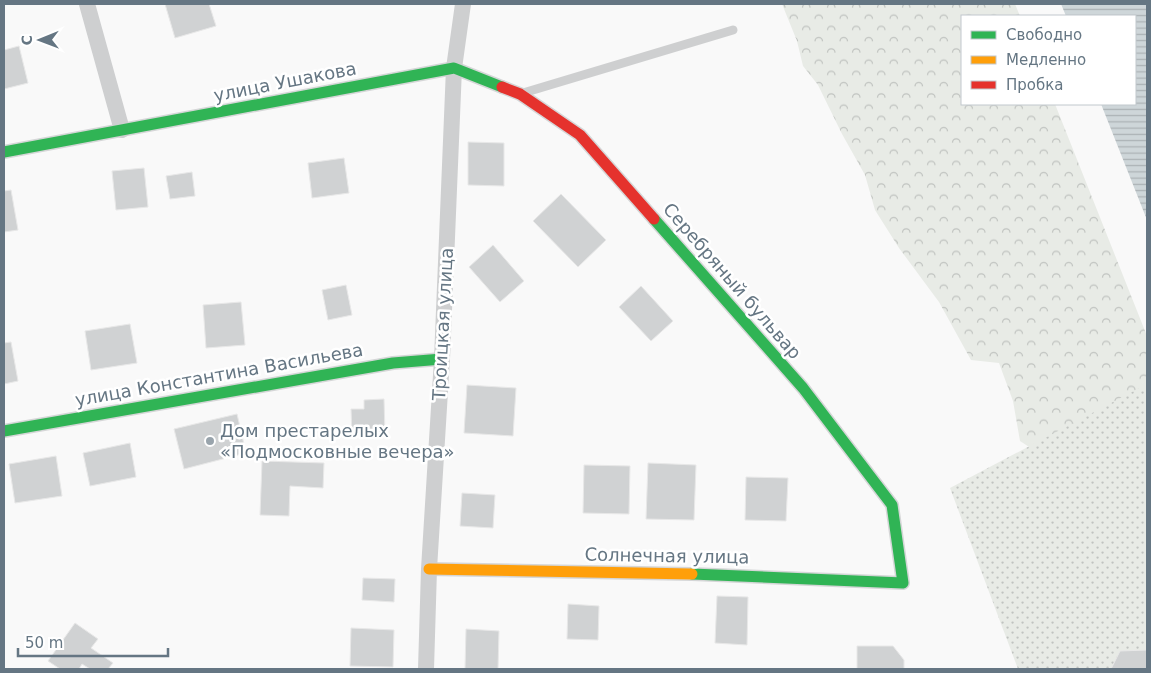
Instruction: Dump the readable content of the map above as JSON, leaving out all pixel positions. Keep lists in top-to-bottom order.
{
  "streets": {
    "street": [
      "улица Ушакова",
      "Серебряный бульвар",
      "Троицкая улица",
      "улица Константина Васильева",
      "Солнечная улица"
    ]
  },
  "crossings": [
    ["улица Ушакова", "Серебряный бульвар"],
    ["улица Ушакова", "Троицкая улица"],
    ["Серебряный бульвар", "Троицкая улица"],
    ["Серебряный бульвар", "Солнечная улица"],
    ["Троицкая улица", "улица Константина Васильева"],
    ["Троицкая улица", "Солнечная улица"]
  ],
  "places": ["Дом престарелых «Подмосковные вечера»"],
  "legend": ["Свободно", "Медленно", "Пробка"],
  "scale_bar": "50 m",
  "north": "left"
}
